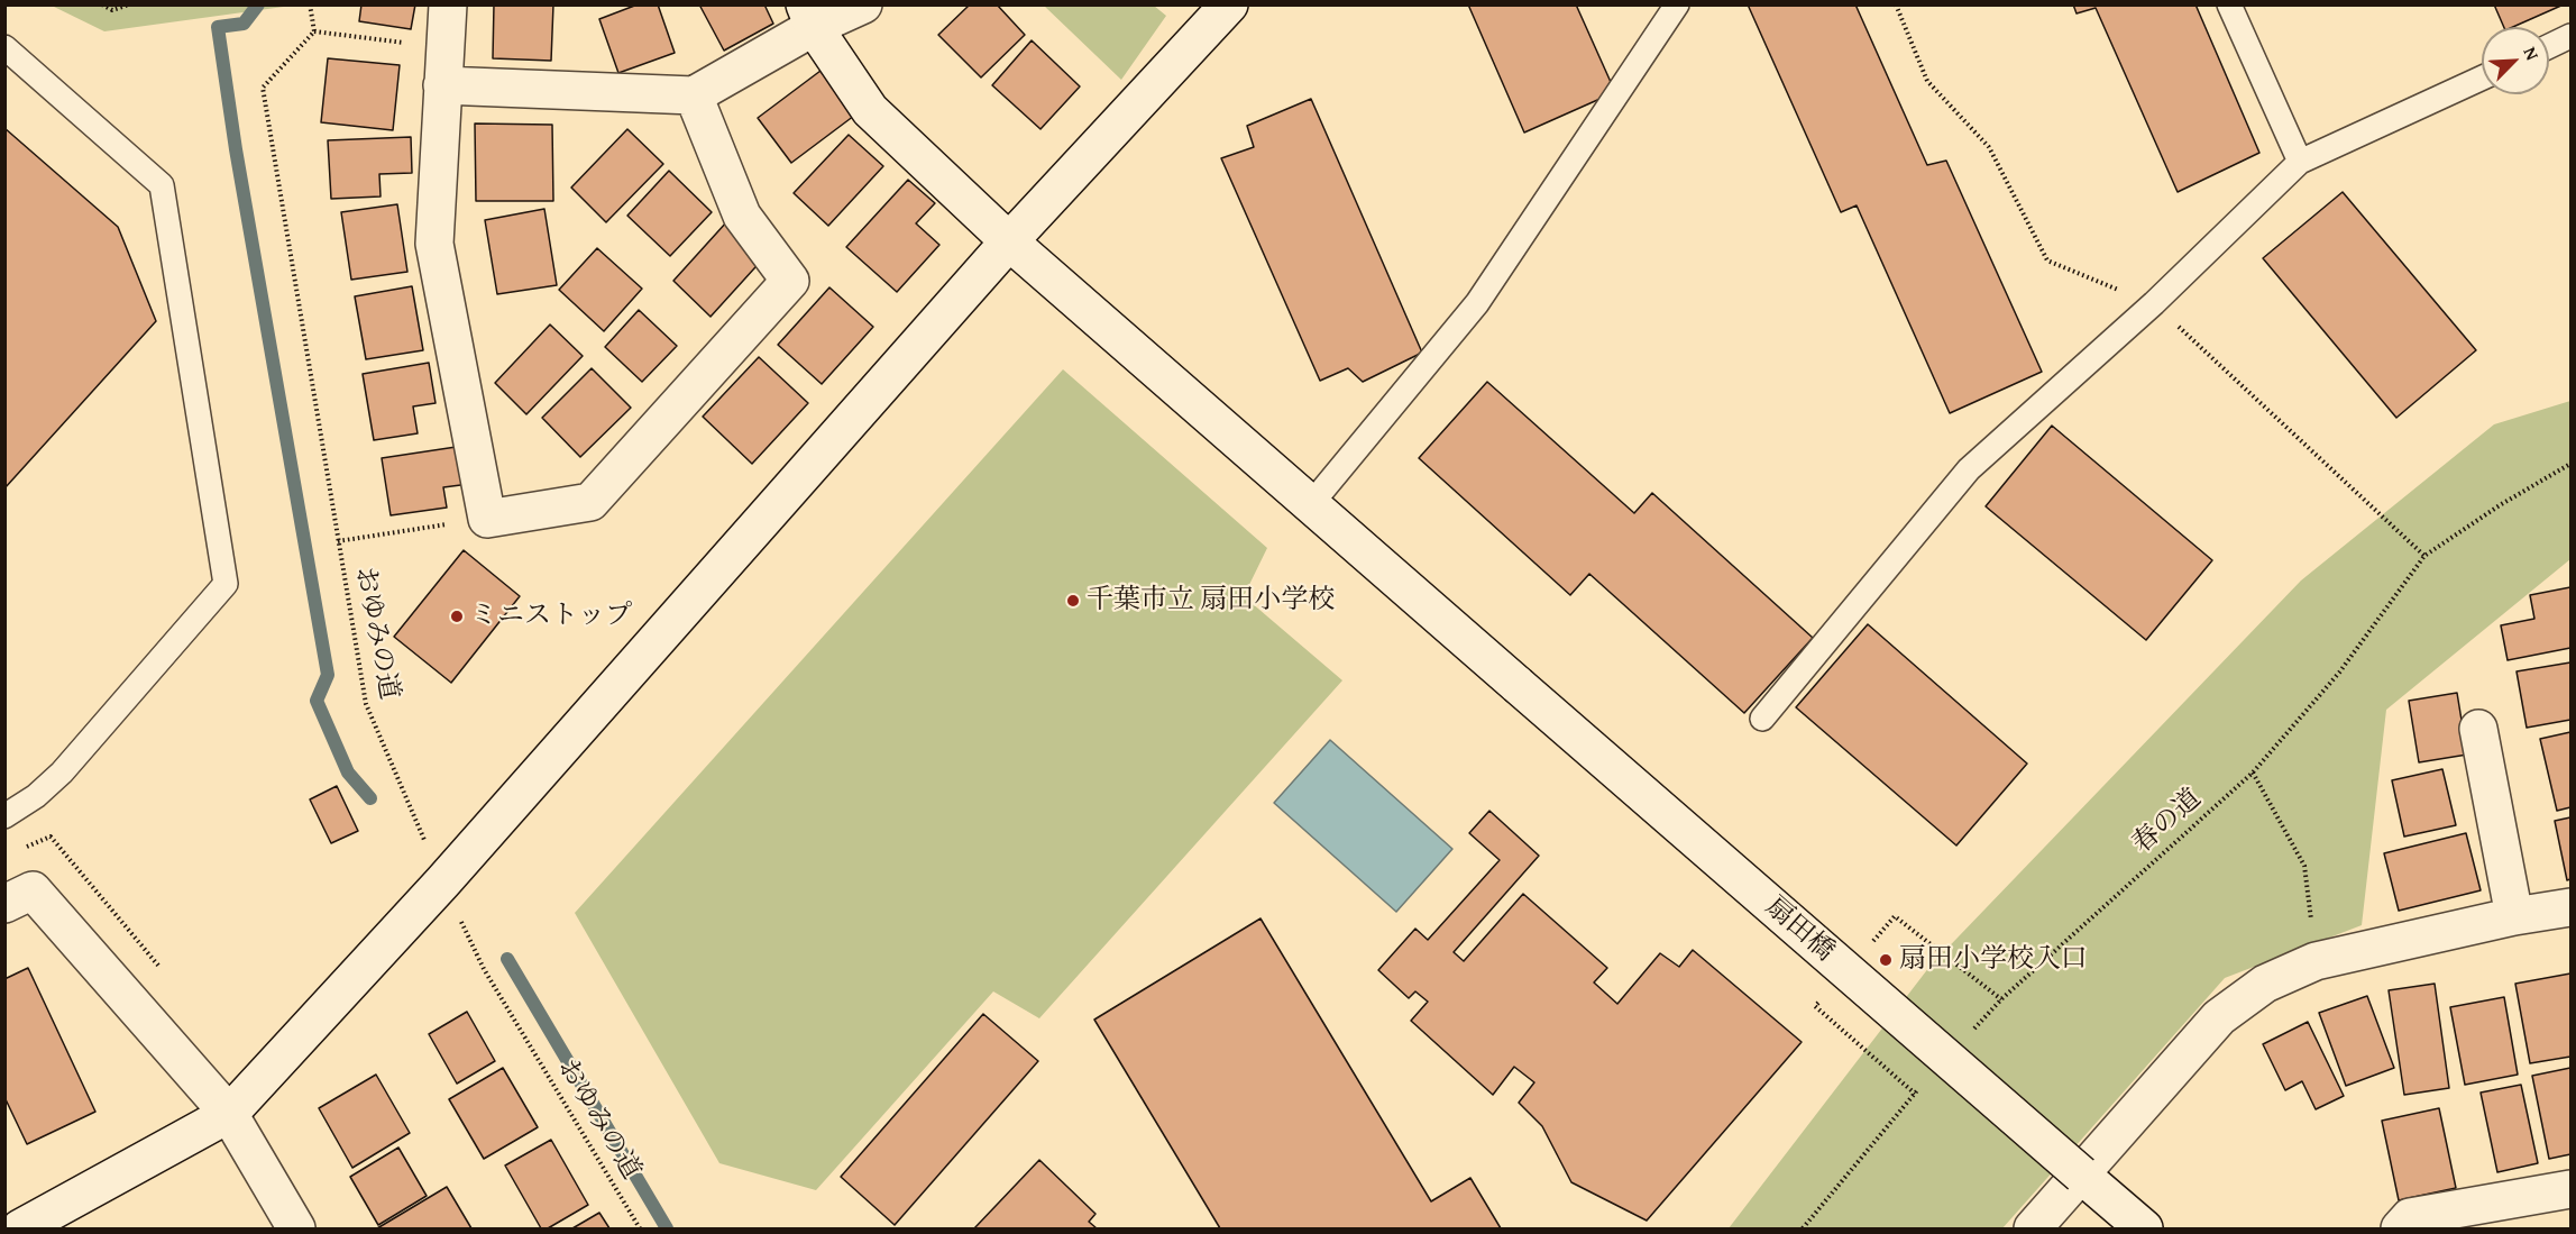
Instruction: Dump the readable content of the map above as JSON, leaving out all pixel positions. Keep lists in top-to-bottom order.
{
  "streets": {
    "street": ["扇田橋"],
    "path": ["おゆみの道", "春の道"]
  },
  "places": ["千葉市立 扇田小学校", "ミニストップ", "扇田小学校入口"],
  "north": "top right"
}
